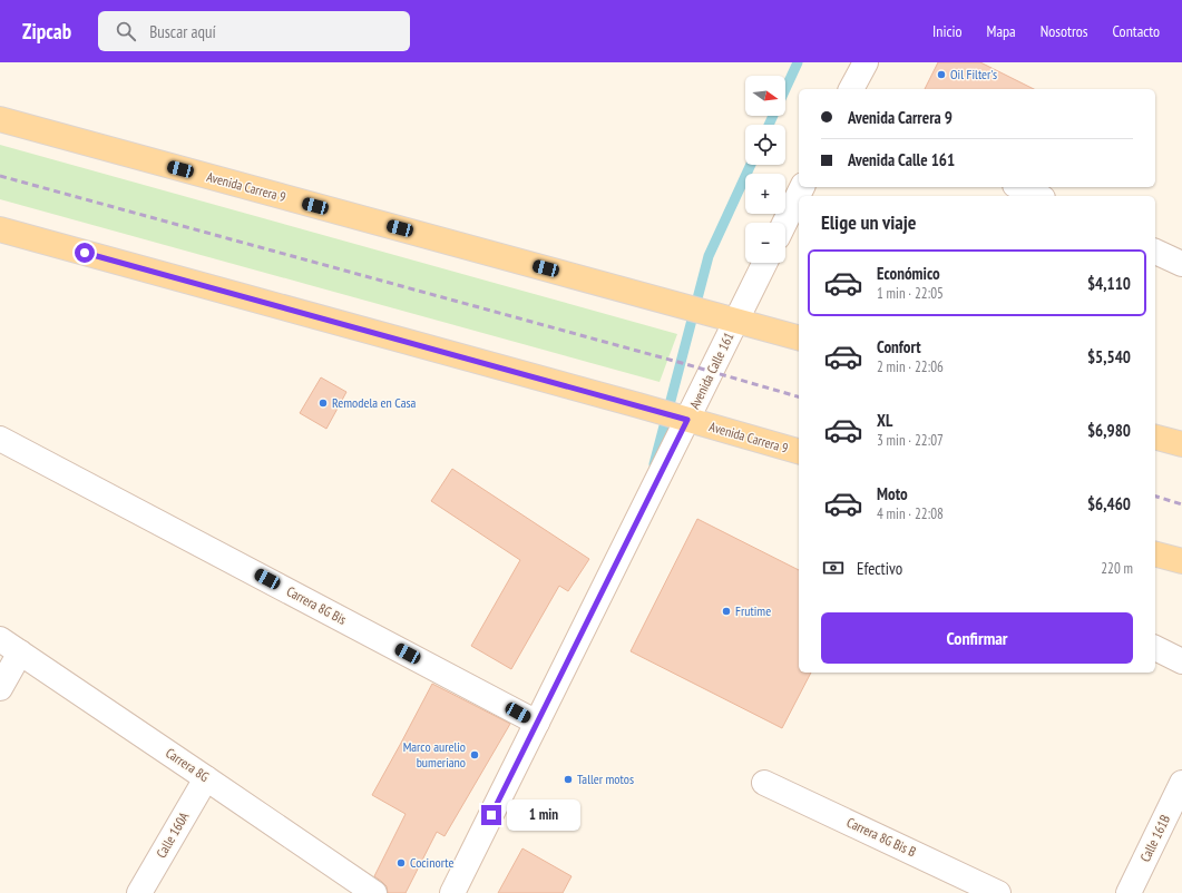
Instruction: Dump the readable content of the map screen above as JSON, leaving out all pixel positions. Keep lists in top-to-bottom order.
{
  "streets": {
    "main road": ["Avenida Carrera 9"],
    "street": [
      "Avenida Calle 161",
      "Carrera 8G Bis",
      "Carrera 8G",
      "Calle 160A",
      "Carrera 8G Bis B",
      "Calle 161B"
    ]
  },
  "crossings": [
    ["Avenida Carrera 9", "Avenida Calle 161"],
    ["Avenida Calle 161", "Carrera 8G Bis"],
    ["Carrera 8G", "Calle 160A"]
  ],
  "places": [
    "Oil Filter's",
    "Remodela en Casa",
    "Frutime",
    "Marco aurelio bumeriano",
    "Taller motos",
    "Cocinorte"
  ],
  "north": "right",
  "page": {
    "header": "Zipcab",
    "search": "Buscar aquí",
    "nav": [
      "Inicio",
      "Mapa",
      "Nosotros",
      "Contacto"
    ],
    "map_buttons": ["+", "−"],
    "banner": ["Avenida Carrera 9", "Avenida Calle 161"],
    "heading": "Elige un viaje",
    "list": [
      {
        "name": "Económico",
        "note": "1 min · 22:05",
        "value": "$4,110"
      },
      {
        "name": "Confort",
        "note": "2 min · 22:06",
        "value": "$5,540"
      },
      {
        "name": "XL",
        "note": "3 min · 22:07",
        "value": "$6,980"
      },
      {
        "name": "Moto",
        "note": "4 min · 22:08",
        "value": "$6,460"
      }
    ],
    "pay": ["Efectivo", "220 m"],
    "buttons": "Confirmar",
    "bubble": "1 min"
  }
}
